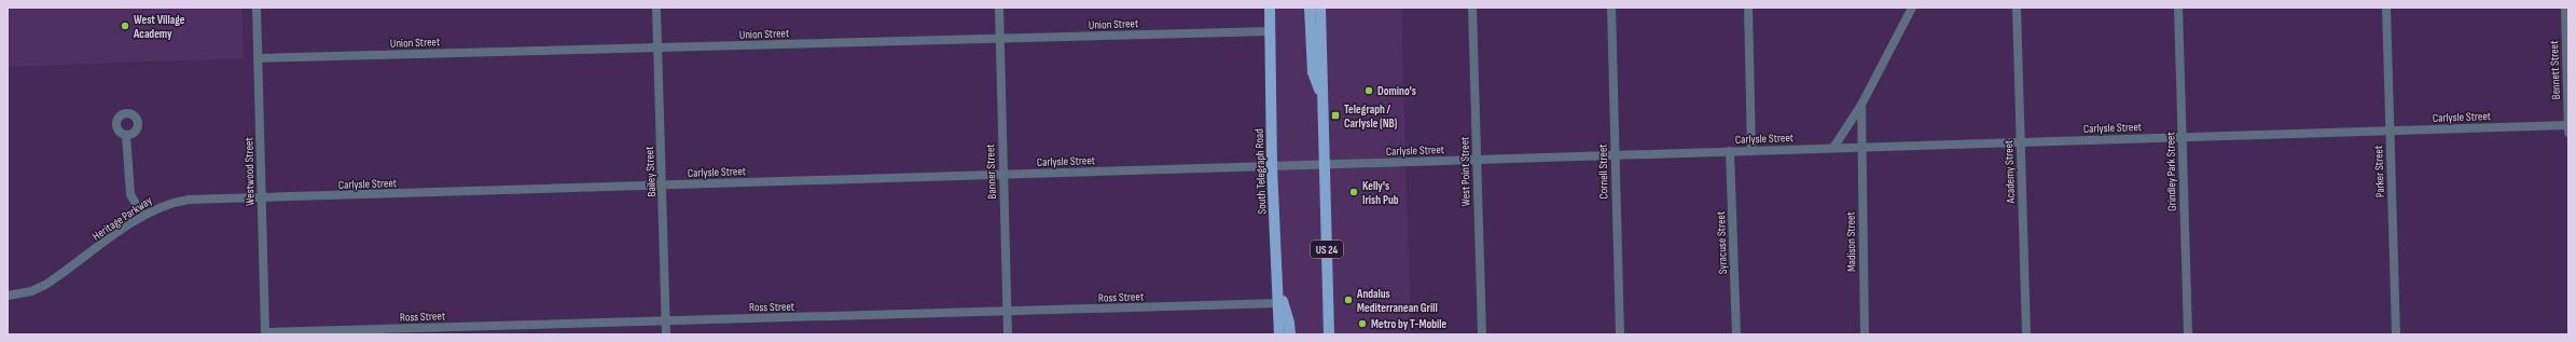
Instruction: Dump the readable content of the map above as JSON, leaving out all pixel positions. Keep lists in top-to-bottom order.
{
  "streets": {
    "main road": ["South Telegraph Road", "US 24"],
    "street": [
      "Union Street",
      "Bennett Street",
      "Carlysle Street",
      "Westwood Street",
      "Bailey Street",
      "Banner Street",
      "West Point Street",
      "Cornell Street",
      "Academy Street",
      "Grindley Park Street",
      "Parker Street",
      "Heritage Parkway",
      "Madison Street",
      "Syracuse Street",
      "Ross Street"
    ]
  },
  "crossings": [
    ["Union Street", "Westwood Street"],
    ["Union Street", "Bailey Street"],
    ["Union Street", "Banner Street"],
    ["Union Street", "South Telegraph Road"],
    ["Bennett Street", "Carlysle Street"],
    ["Carlysle Street", "Westwood Street"],
    ["Carlysle Street", "Bailey Street"],
    ["Carlysle Street", "Banner Street"],
    ["Carlysle Street", "South Telegraph Road"],
    ["Carlysle Street", "West Point Street"],
    ["Carlysle Street", "Cornell Street"],
    ["Carlysle Street", "Academy Street"],
    ["Carlysle Street", "Grindley Park Street"],
    ["Carlysle Street", "Parker Street"],
    ["Carlysle Street", "Heritage Parkway"],
    ["Carlysle Street", "Madison Street"],
    ["Carlysle Street", "Syracuse Street"],
    ["Carlysle Street", "US 24"],
    ["Westwood Street", "Heritage Parkway"],
    ["Westwood Street", "Ross Street"],
    ["Bailey Street", "Ross Street"],
    ["Banner Street", "Ross Street"],
    ["South Telegraph Road", "Ross Street"]
  ],
  "places": {
    "other": [
      "West Village Academy",
      "Domino's",
      "Kelly's Irish Pub",
      "Andalus Mediterranean Grill",
      "Metro by T-Mobile"
    ],
    "transit": ["Telegraph / Carlysle (NB)"]
  }
}
